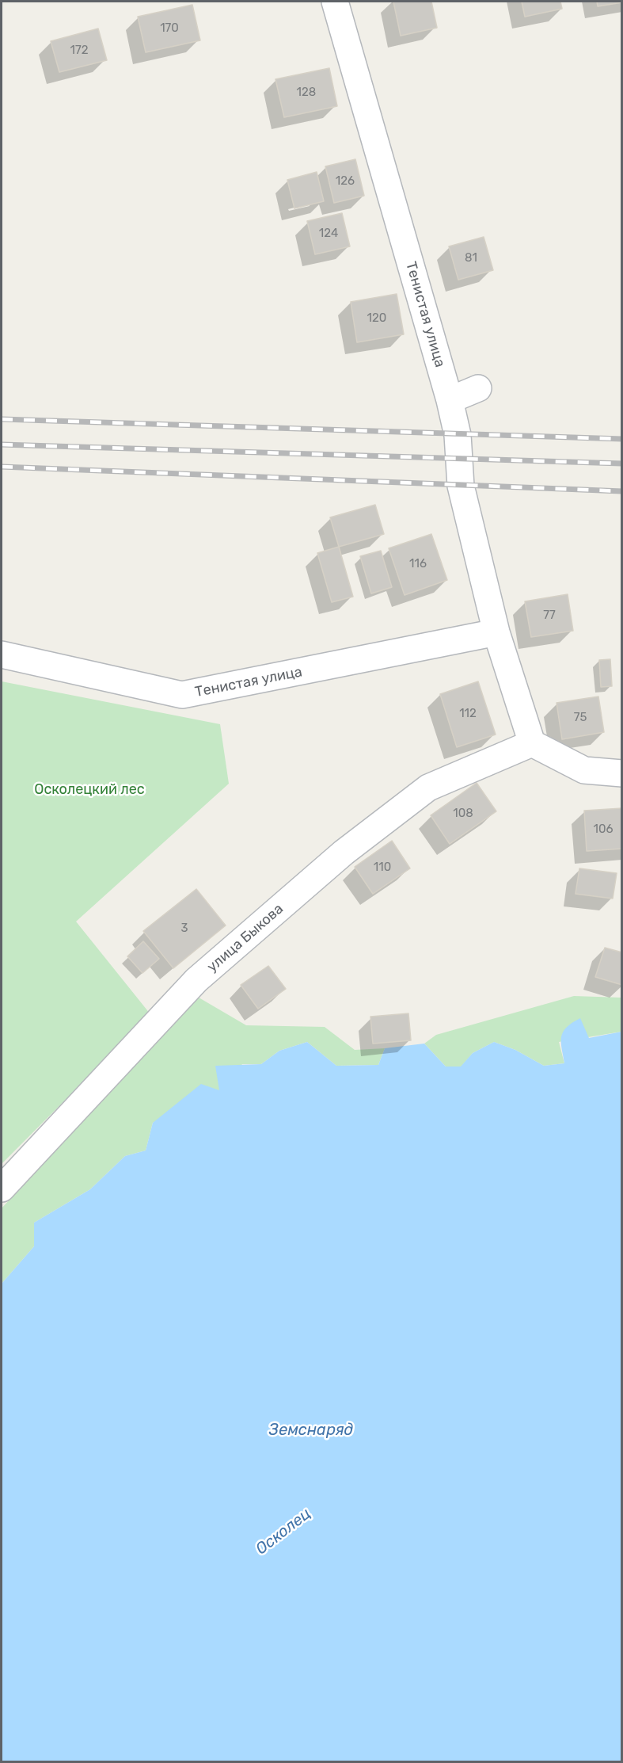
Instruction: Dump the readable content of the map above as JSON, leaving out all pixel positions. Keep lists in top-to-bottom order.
{
  "streets": {
    "street": ["Тенистая улица", "улица Быкова"]
  },
  "crossings": [
    ["Тенистая улица", "улица Быкова"]
  ],
  "water": ["Земснаряд", "Осколец"],
  "parks": ["Осколецкий лес"],
  "house_numbers": [
    "170",
    "172",
    "128",
    "126",
    "124",
    "81",
    "120",
    "116",
    "77",
    "112",
    "75",
    "108",
    "106",
    "110",
    "3"
  ]
}
